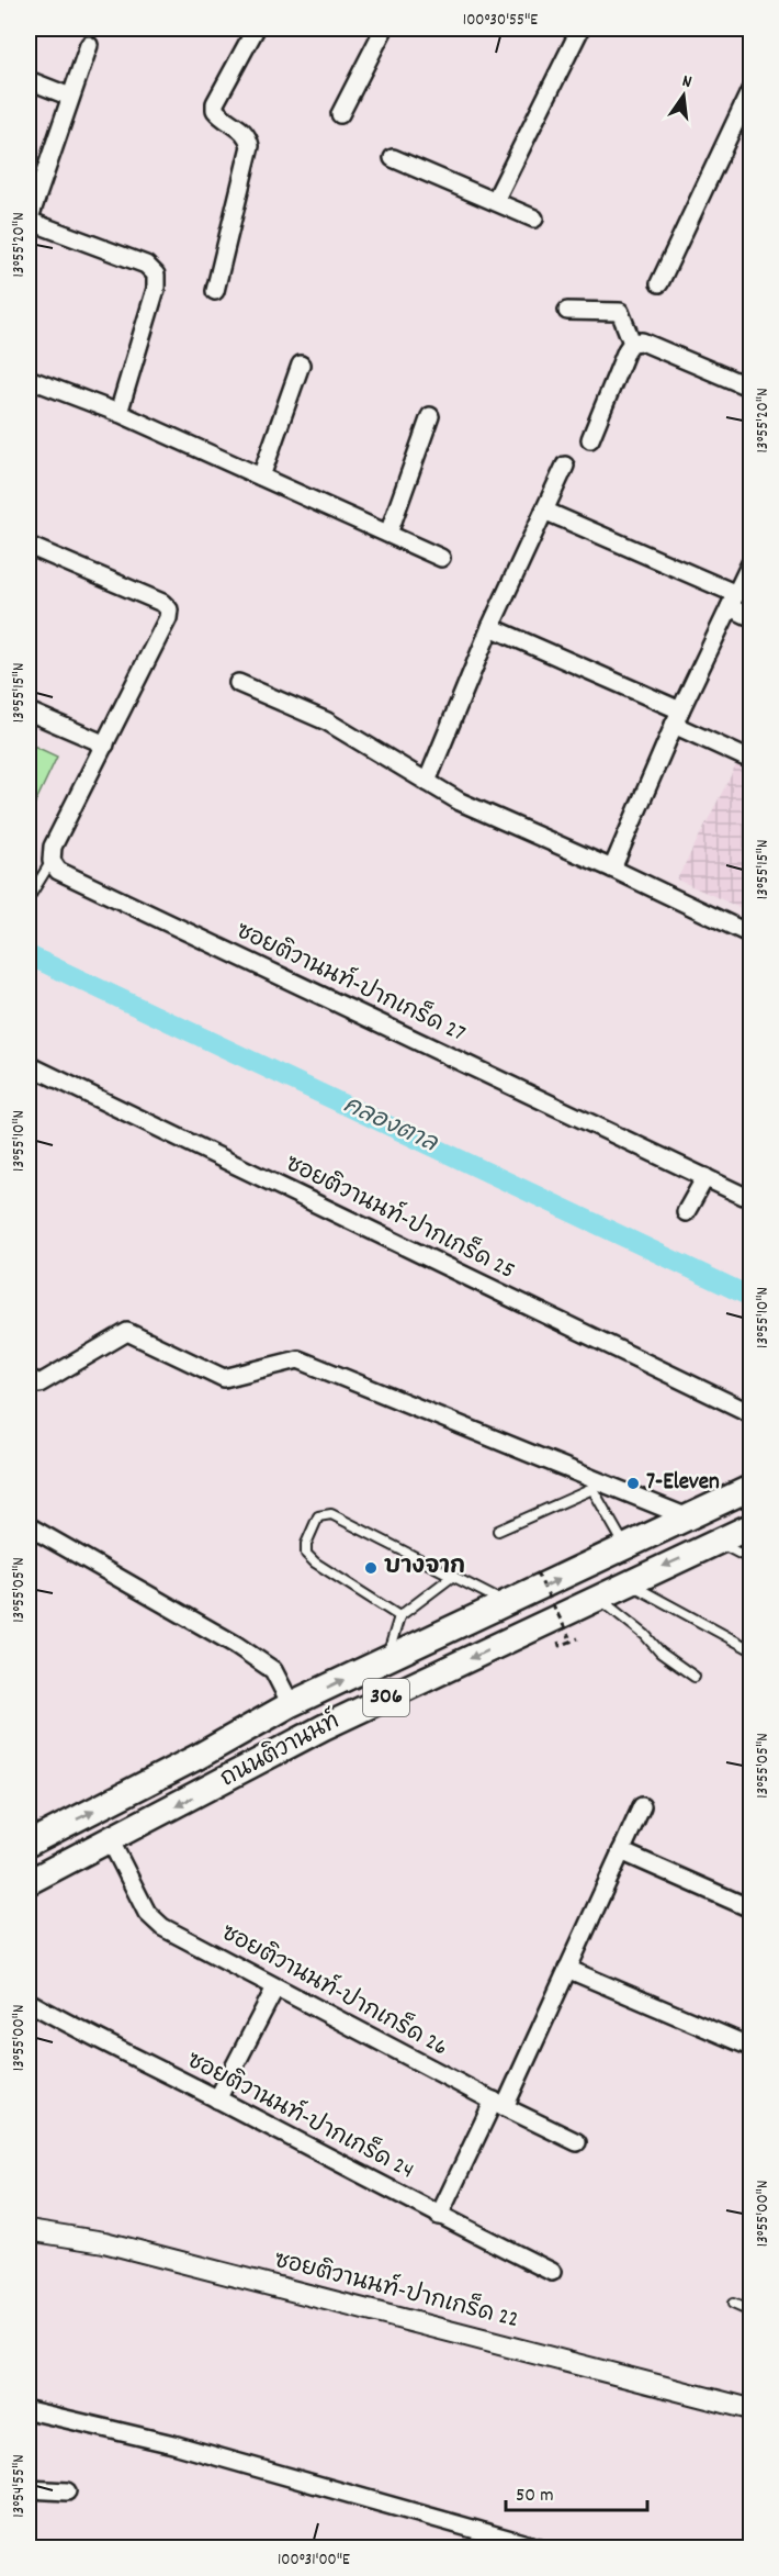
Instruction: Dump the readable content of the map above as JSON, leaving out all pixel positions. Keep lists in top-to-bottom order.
{
  "streets": {
    "main road": ["306", "ถนนติวานนท์"],
    "street": [
      "ซอยติวานนท์-ปากเกร็ด 27",
      "ซอยติวานนท์-ปากเกร็ด 25",
      "ซอยติวานนท์-ปากเกร็ด 26",
      "ซอยติวานนท์-ปากเกร็ด 24",
      "ซอยติวานนท์-ปากเกร็ด 22"
    ]
  },
  "crossings": [
    ["ถนนติวานนท์", "ซอยติวานนท์-ปากเกร็ด 26"]
  ],
  "water": ["คลองตาล"],
  "places": ["7-Eleven", "บางจาก"],
  "scale_bar": "50 m",
  "north": "top",
  "coordinates": [
    "100°30'55\"E",
    "13°55'20\"N",
    "13°55'15\"N",
    "13°55'10\"N",
    "13°55'05\"N",
    "13°55'00\"N",
    "13°54'55\"N",
    "100°31'00\"E"
  ]
}
